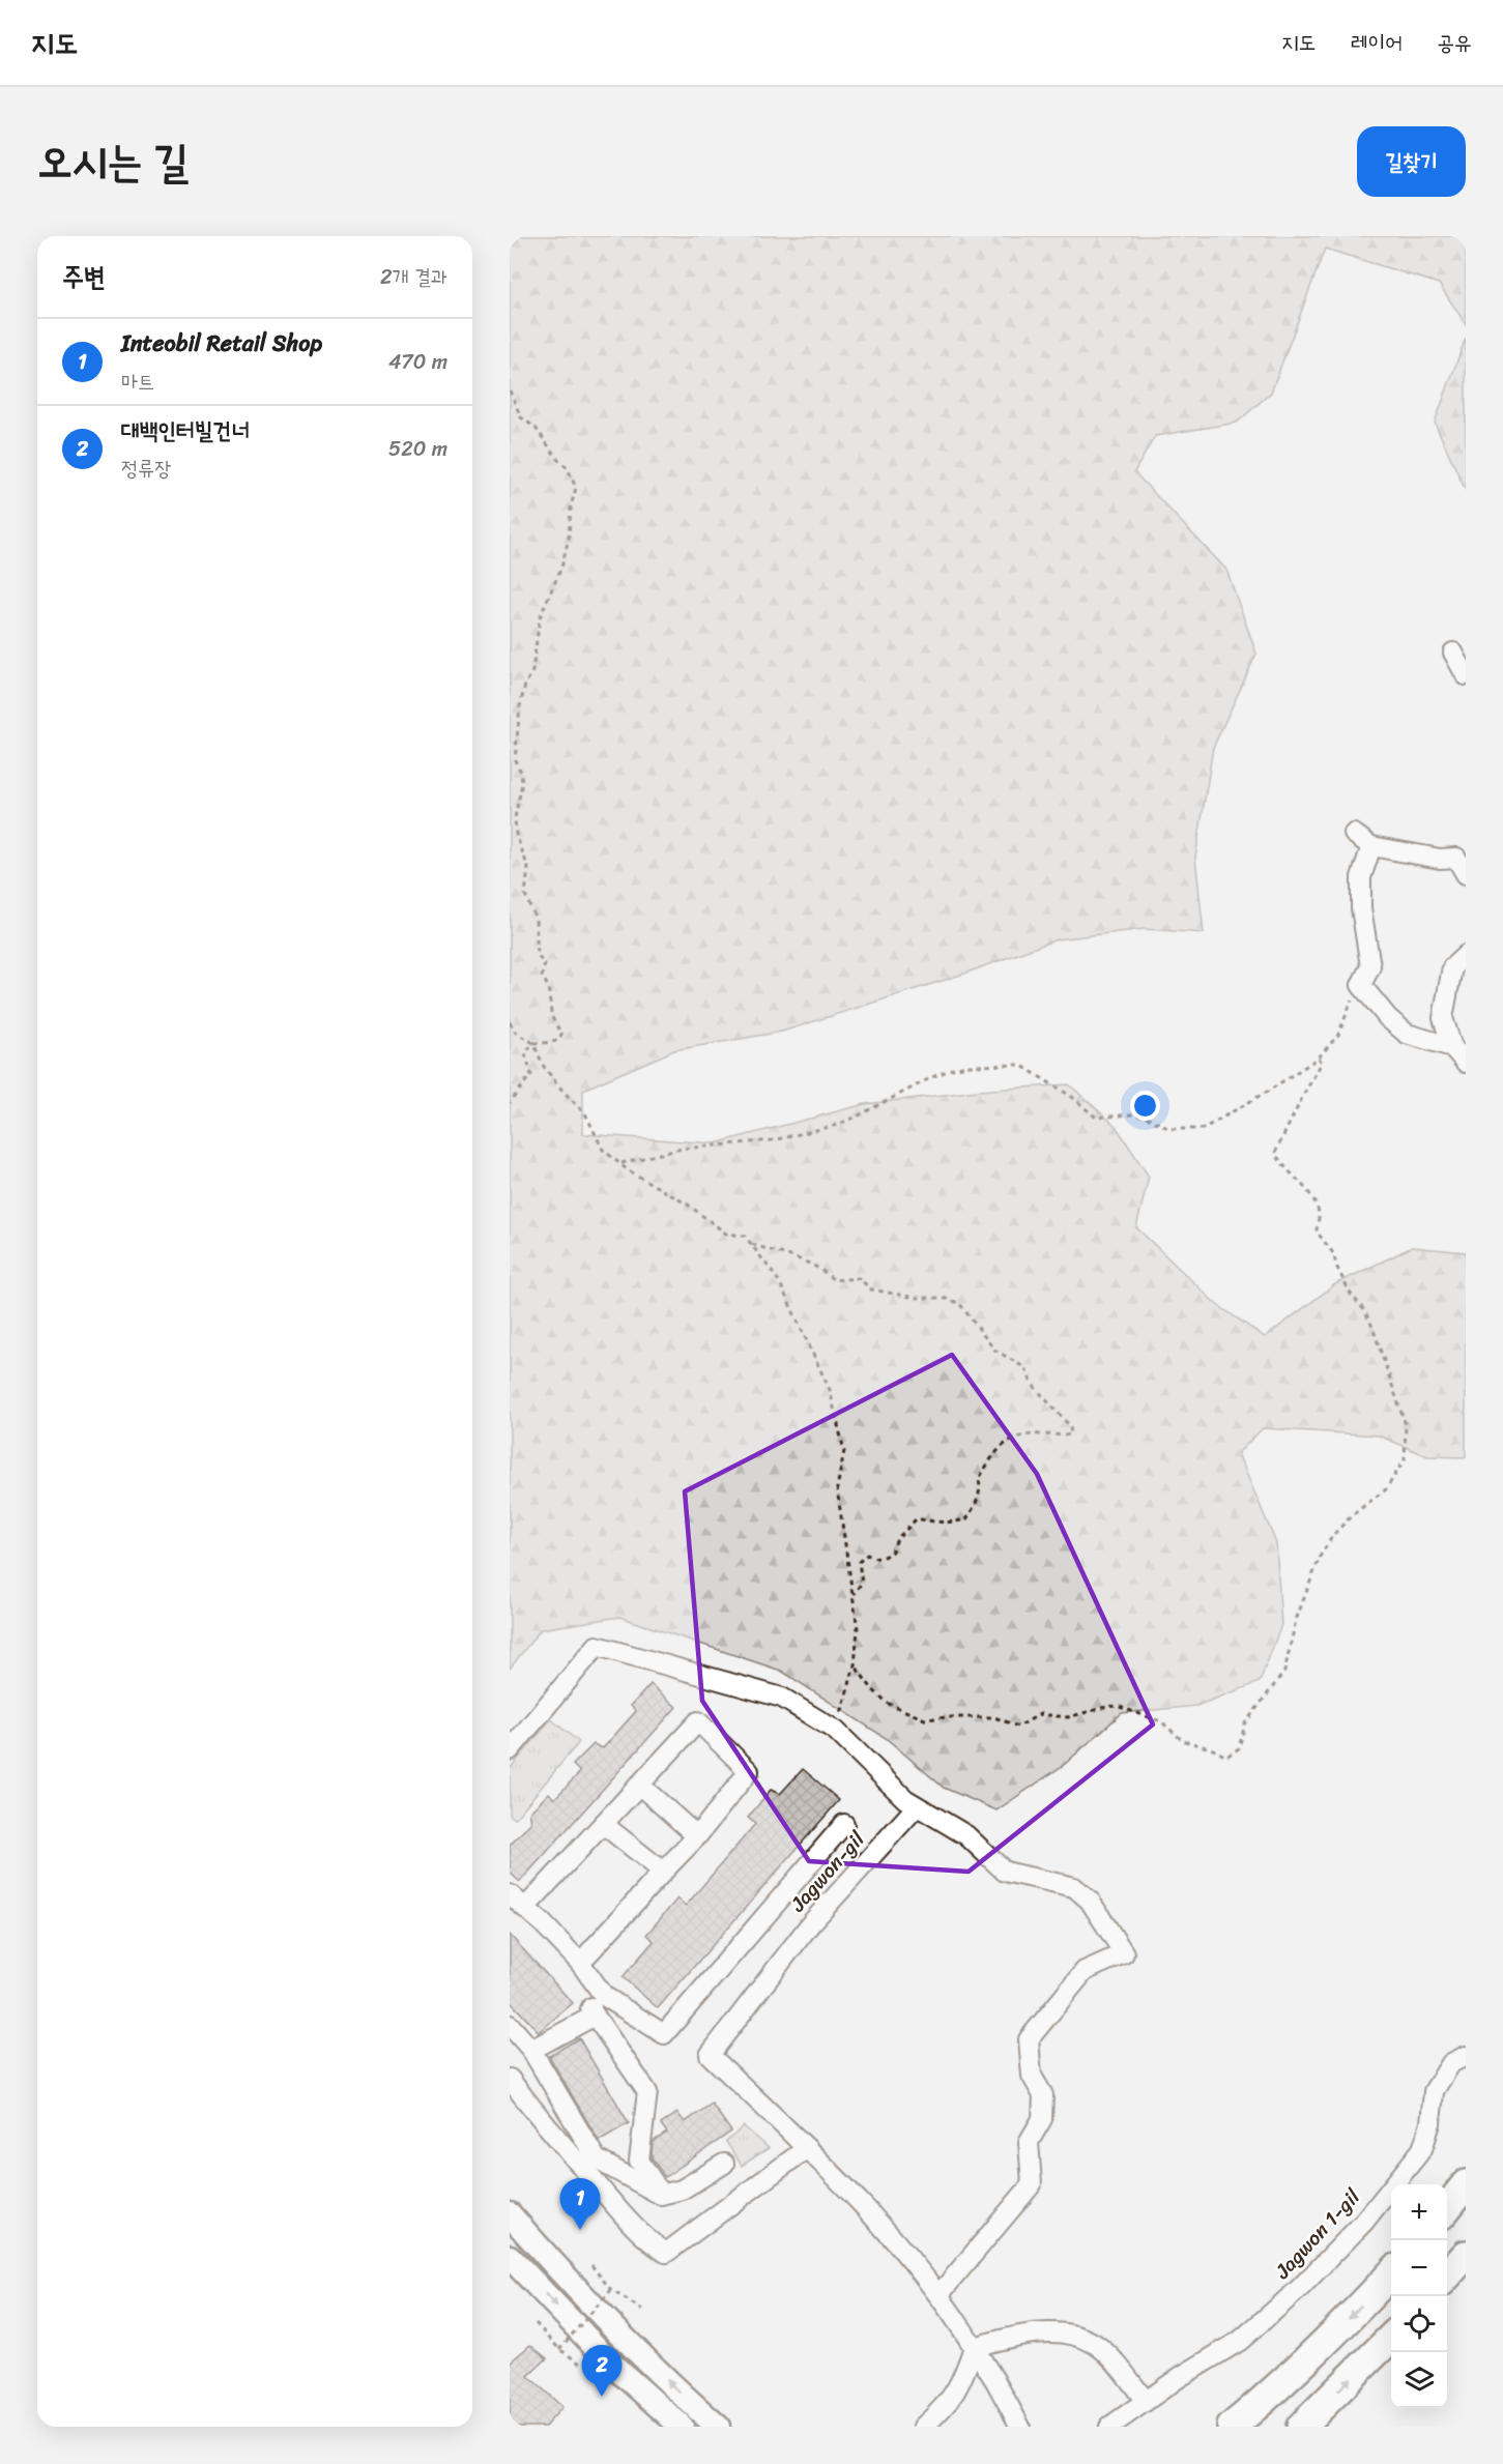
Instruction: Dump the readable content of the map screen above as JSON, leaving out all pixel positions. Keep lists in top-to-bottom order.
{
  "streets": {
    "street": ["Jagwon-gil", "Jagwon 1-gil"]
  },
  "page": {
    "header": "지도",
    "nav": ["지도", "레이어", "공유"],
    "title": "오시는 길",
    "buttons": "길찾기",
    "heading": ["주변", "2개 결과"],
    "list": [
      {
        "mark": "1",
        "name": "Inteobil Retail Shop",
        "note": "마트",
        "value": "470 m"
      },
      {
        "mark": "2",
        "name": "대백인터빌건너",
        "note": "정류장",
        "value": "520 m"
      }
    ],
    "pins": ["1", "2"],
    "map_buttons": ["+", "−"]
  }
}
